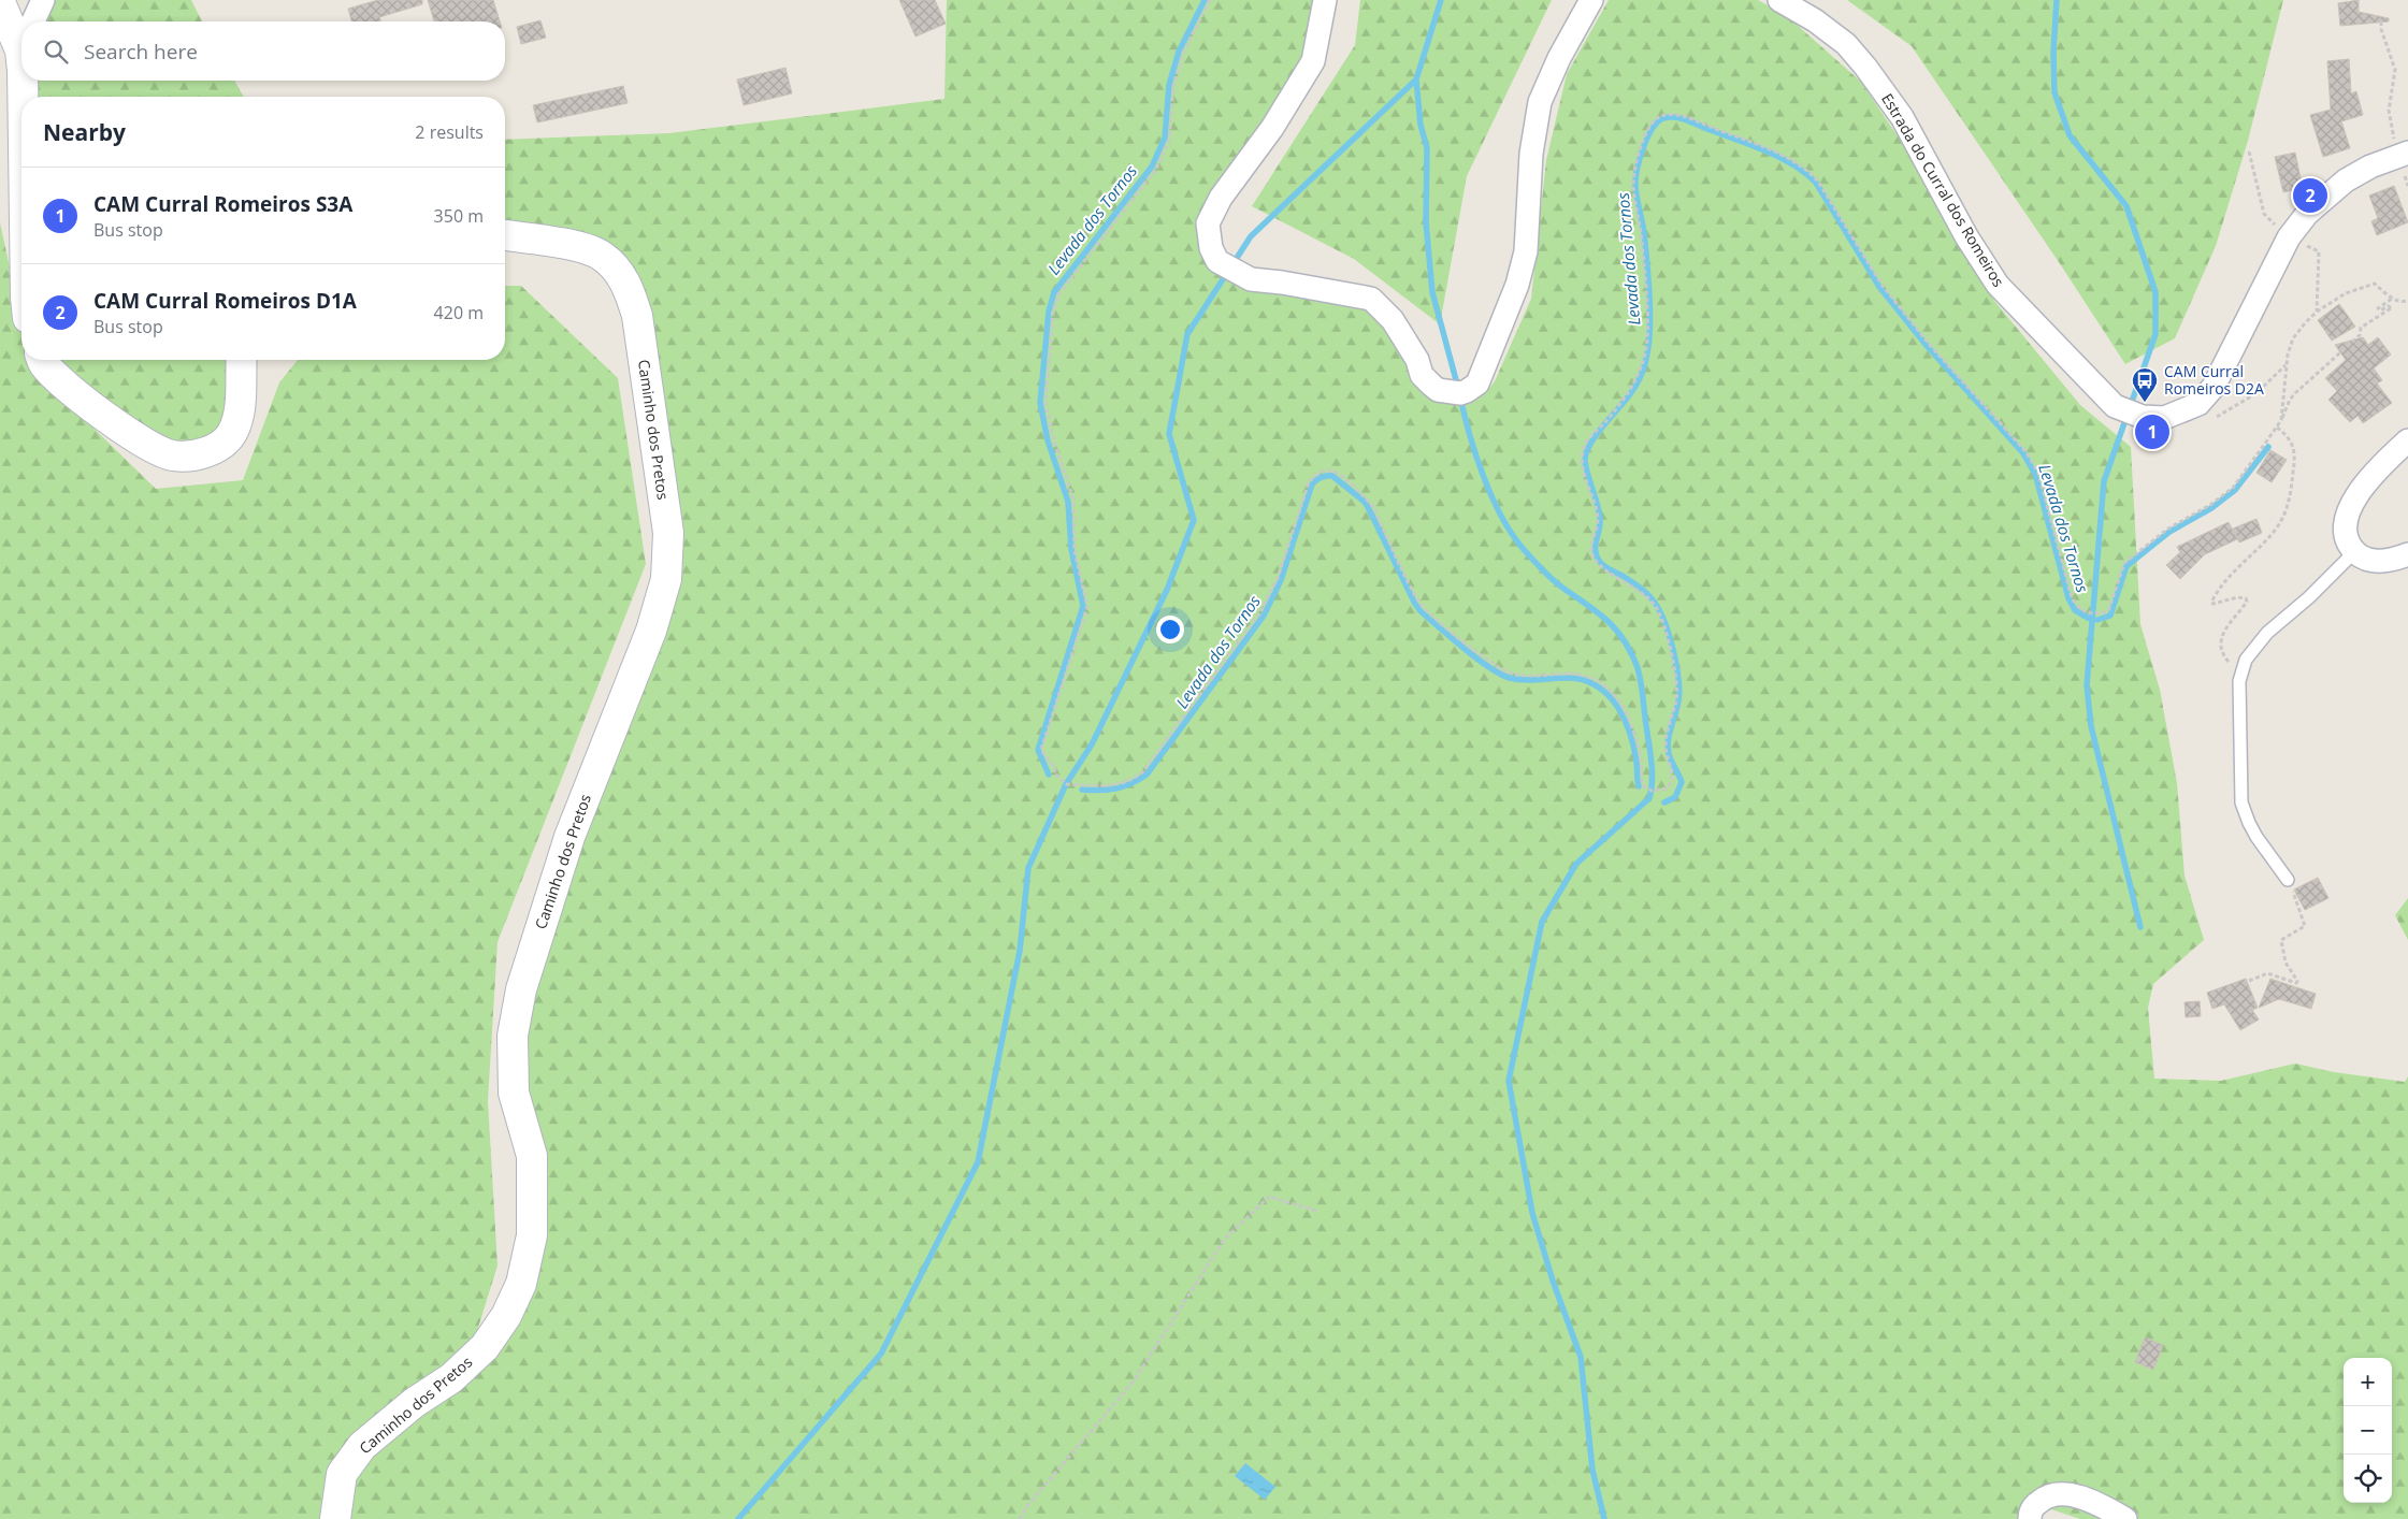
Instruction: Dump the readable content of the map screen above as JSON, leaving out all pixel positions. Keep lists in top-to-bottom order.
{
  "streets": {
    "main road": ["Caminho dos Pretos"],
    "street": ["Estrada do Curral dos Romeiros"]
  },
  "water": ["Levada dos Tornos"],
  "places": {
    "bus stop": ["CAM Curral Romeiros D2A"]
  },
  "page": {
    "search": "Search here",
    "heading": ["Nearby", "2 results"],
    "list": [
      {
        "mark": "1",
        "name": "CAM Curral Romeiros S3A",
        "note": "Bus stop",
        "value": "350 m"
      },
      {
        "mark": "2",
        "name": "CAM Curral Romeiros D1A",
        "note": "Bus stop",
        "value": "420 m"
      }
    ],
    "pins": ["2", "1"],
    "map_buttons": ["+", "−"]
  }
}
